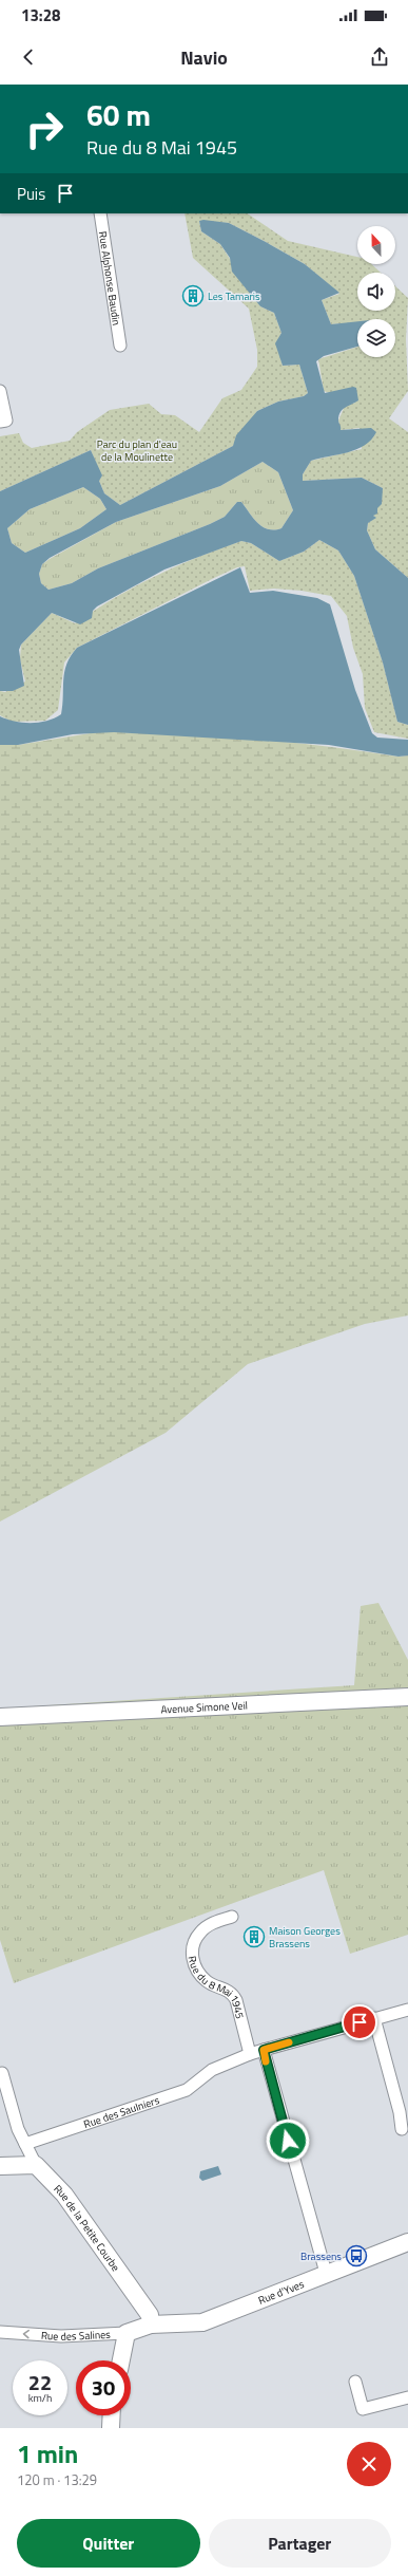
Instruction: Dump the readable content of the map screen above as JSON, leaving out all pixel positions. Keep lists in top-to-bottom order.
{
  "streets": {
    "street": [
      "Rue Alphonse Baudin",
      "Avenue Simone Veil",
      "Rue du 8 Mai 1945",
      "Rue des Saulniers",
      "Rue de la Petite Courbe",
      "Rue d'Yves",
      "Rue des Salines"
    ]
  },
  "crossings": [
    ["Rue du 8 Mai 1945", "Rue des Saulniers"],
    ["Rue de la Petite Courbe", "Rue d'Yves"],
    ["Rue de la Petite Courbe", "Rue des Salines"],
    ["Rue d'Yves", "Rue des Salines"]
  ],
  "one_way": ["Rue des Salines"],
  "parks": ["Parc du plan d'eau de la Moulinette"],
  "places": {
    "building": ["Les Tamaris", "Maison Georges Brassens"],
    "bus stop": ["Brassens"]
  },
  "north": "top",
  "page": {
    "status": "13:28",
    "header": "Navio",
    "turn": ["60 m", "Rue du 8 Mai 1945"],
    "then": "Puis",
    "speed": "22 km/h",
    "limit": "30",
    "heading": ["1 min", "120 m · 13:29"],
    "buttons": ["Quitter", "Partager"]
  }
}
